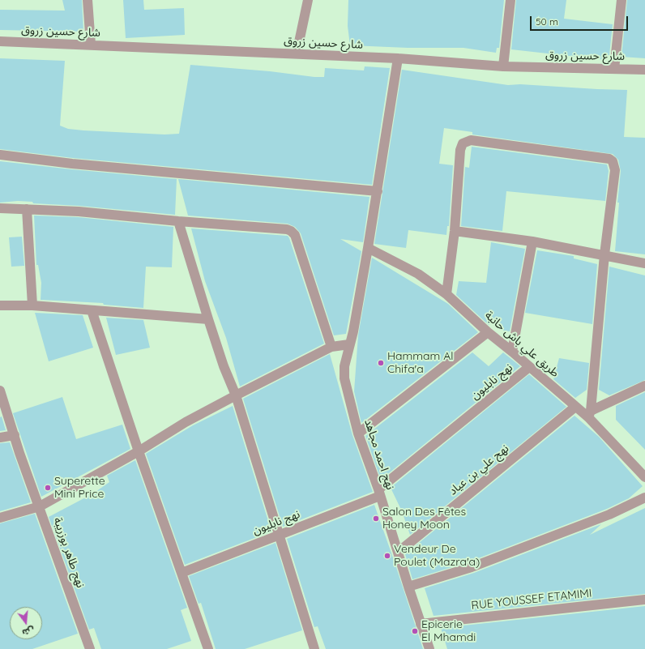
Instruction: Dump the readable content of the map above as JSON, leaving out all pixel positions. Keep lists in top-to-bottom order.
{
  "streets": {
    "street": [
      "شارع حسين زروق",
      "طريق علي باش حانبة",
      "نهج نابليون",
      "نهج احمد مجاهد",
      "نهج علي بن عياد",
      "نهج طاهر بوزريبة",
      "RUE YOUSSEF ETAMIMI"
    ]
  },
  "crossings": [
    ["شارع حسين زروق", "نهج احمد مجاهد"],
    ["طريق علي باش حانبة", "نهج نابليون"],
    ["طريق علي باش حانبة", "نهج احمد مجاهد"],
    ["طريق علي باش حانبة", "نهج علي بن عياد"],
    ["نهج نابليون", "نهج احمد مجاهد"],
    ["نهج احمد مجاهد", "نهج علي بن عياد"],
    ["نهج احمد مجاهد", "RUE YOUSSEF ETAMIMI"]
  ],
  "places": [
    "Hammam Al Chifa'a",
    "Superette Mini Price",
    "Salon Des Fêtes Honey Moon",
    "Vendeur De Poulet (Mazra'a)",
    "Epicerie El Mhamdi"
  ],
  "scale_bar": "50 m",
  "north": "bottom"
}
